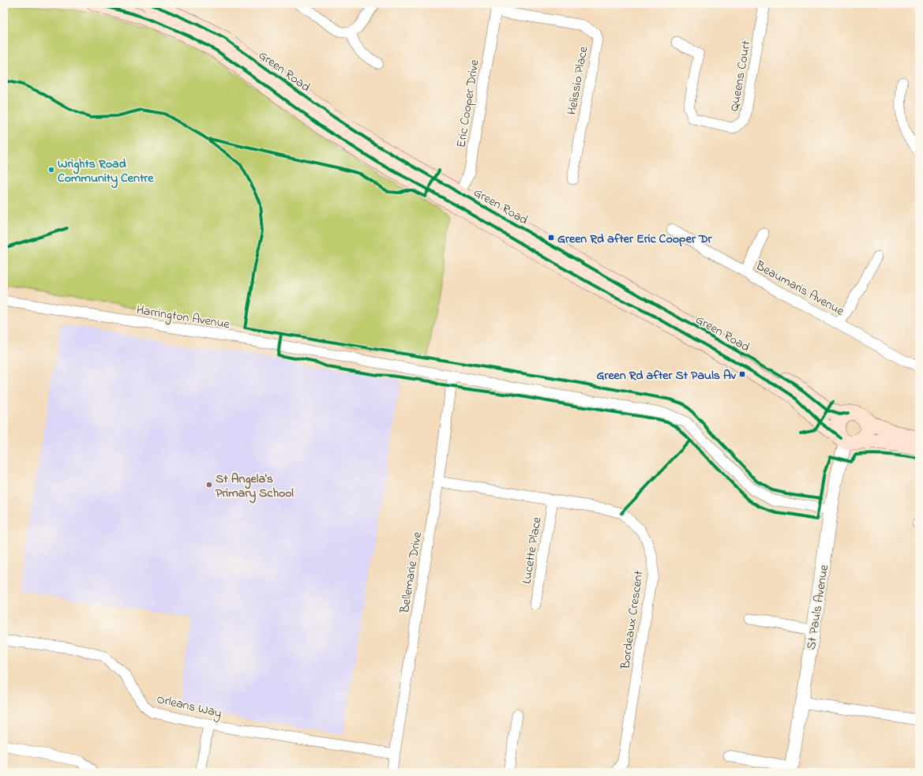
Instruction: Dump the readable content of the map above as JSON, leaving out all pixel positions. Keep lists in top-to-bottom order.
{
  "streets": {
    "main road": ["Green Road"],
    "street": [
      "Queens Court",
      "Helissio Place",
      "Eric Cooper Drive",
      "Beaumaris Avenue",
      "Harrington Avenue",
      "Lucette Place",
      "Bellemarie Drive",
      "St Pauls Avenue",
      "Bordeaux Crescent",
      "Orleans Way"
    ]
  },
  "crossings": [
    ["Green Road", "Eric Cooper Drive"],
    ["Green Road", "St Pauls Avenue"],
    ["Helissio Place", "Eric Cooper Drive"],
    ["Harrington Avenue", "Bellemarie Drive"],
    ["Harrington Avenue", "St Pauls Avenue"],
    ["Lucette Place", "Bordeaux Crescent"],
    ["Bellemarie Drive", "Bordeaux Crescent"],
    ["Bellemarie Drive", "Orleans Way"]
  ],
  "places": {
    "other": ["Wrights Road Community Centre", "St Angela's Primary School"],
    "transit": ["Green Rd after Eric Cooper Dr", "Green Rd after St Pauls Av"]
  }
}
